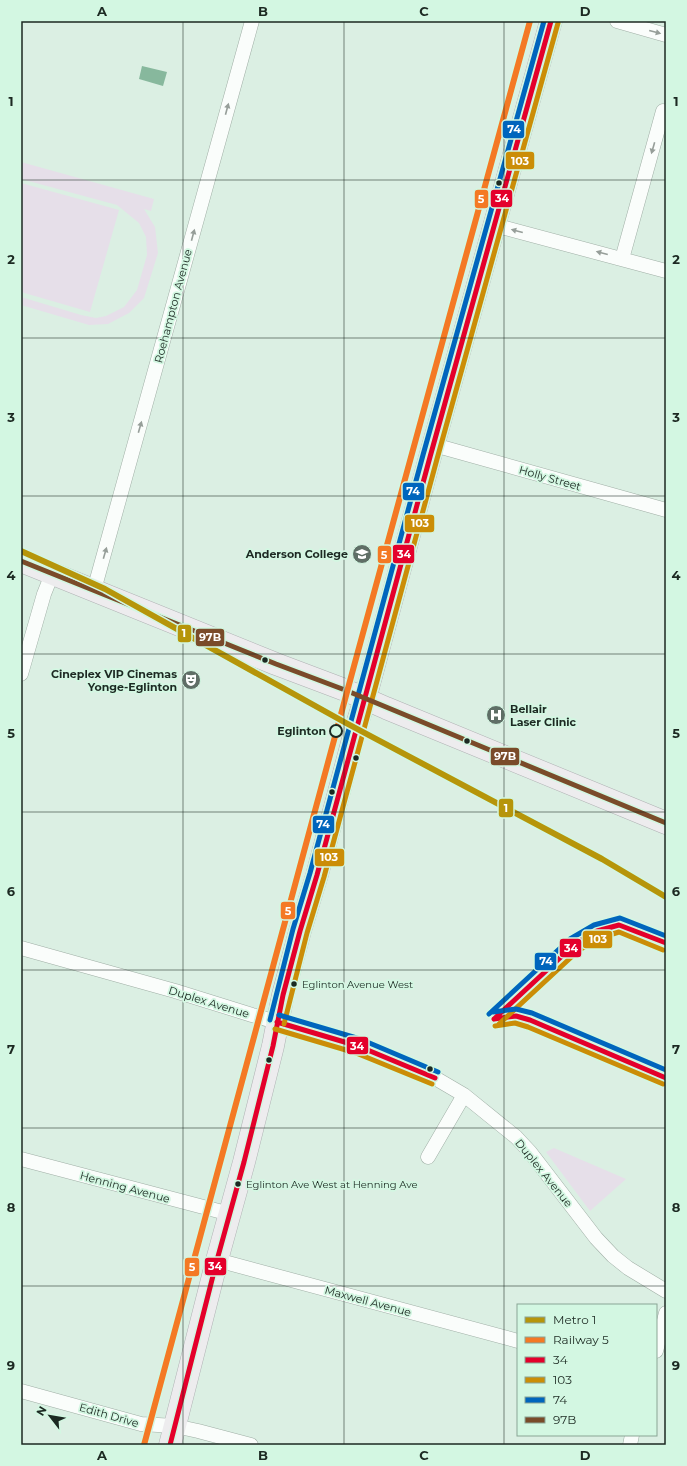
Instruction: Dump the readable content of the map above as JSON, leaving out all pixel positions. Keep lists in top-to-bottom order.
{
  "streets": {
    "street": [
      "Roehampton Avenue",
      "Holly Street",
      "Duplex Avenue",
      "Henning Avenue",
      "Maxwell Avenue",
      "Edith Drive"
    ]
  },
  "one_way": ["Roehampton Avenue"],
  "places": {
    "school or university": ["Anderson College"],
    "theatre": ["Cineplex VIP Cinemas Yonge-Eglinton"],
    "hospital": ["Bellair Laser Clinic"],
    "other": ["Eglinton", "Eglinton Avenue West", "Eglinton Ave West at Henning Ave"]
  },
  "lines": [
    "rail line 5",
    "transit line 34",
    "transit line 74",
    "transit line 103",
    "metro line 1",
    "transit line 97B"
  ],
  "legend": [
    "Metro 1",
    "Railway 5",
    "34",
    "103",
    "74",
    "97B"
  ],
  "north": "top left",
  "grid": {
    "columns": [
      "A",
      "B",
      "C",
      "D"
    ],
    "rows": [
      "1",
      "2",
      "3",
      "4",
      "5",
      "6",
      "7",
      "8",
      "9"
    ]
  }
}
